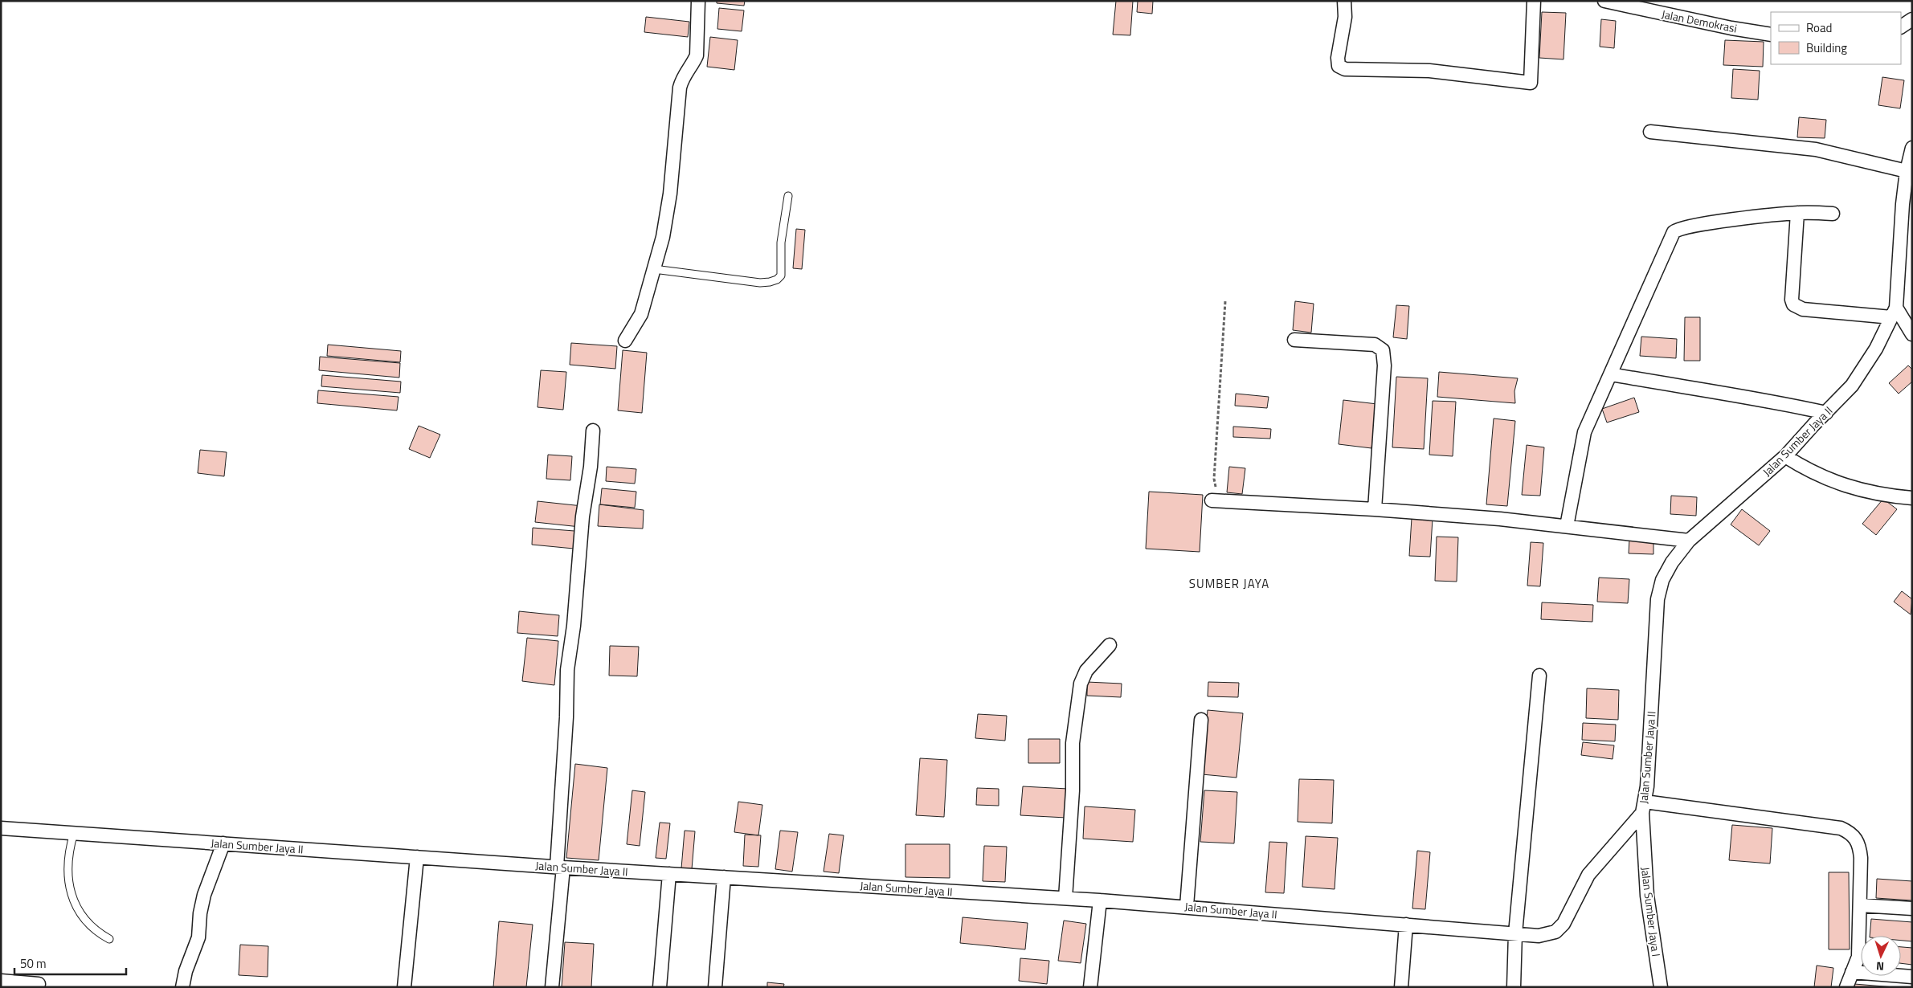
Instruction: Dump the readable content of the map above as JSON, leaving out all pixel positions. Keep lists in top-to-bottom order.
{
  "streets": {
    "street": ["Jalan Demokrasi", "Jalan Sumber Jaya II", "Jalan Sumber Jaya I"]
  },
  "crossings": [
    ["Jalan Sumber Jaya II", "Jalan Sumber Jaya I"]
  ],
  "districts": ["SUMBER JAYA"],
  "legend": ["Road", "Building"],
  "scale_bar": "50 m",
  "north": "bottom"
}
